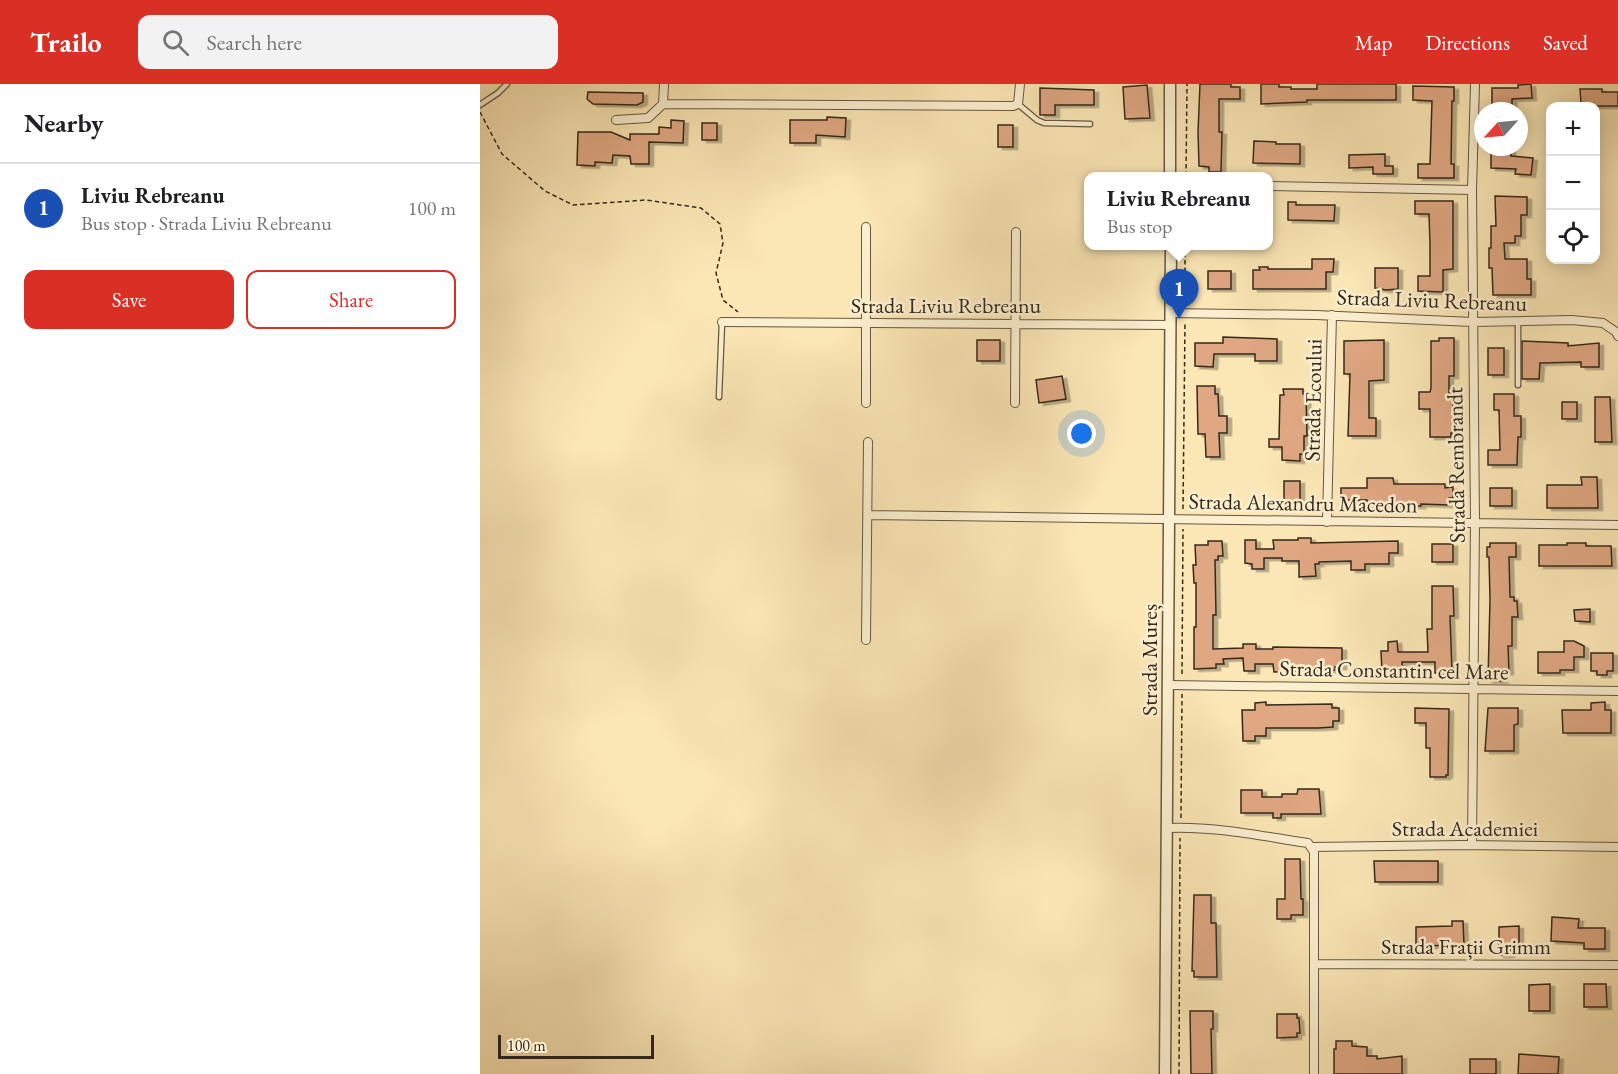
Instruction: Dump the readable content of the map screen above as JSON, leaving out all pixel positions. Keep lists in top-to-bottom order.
{
  "streets": {
    "street": [
      "Strada Liviu Rebreanu",
      "Strada Ecoului",
      "Strada Rembrandt",
      "Strada Alexandru Macedon",
      "Strada Mureș",
      "Strada Constantin cel Mare",
      "Strada Academiei",
      "Strada Frații Grimm"
    ]
  },
  "crossings": [
    ["Strada Liviu Rebreanu", "Strada Ecoului"],
    ["Strada Liviu Rebreanu", "Strada Rembrandt"],
    ["Strada Liviu Rebreanu", "Strada Mureș"],
    ["Strada Ecoului", "Strada Alexandru Macedon"],
    ["Strada Rembrandt", "Strada Alexandru Macedon"],
    ["Strada Rembrandt", "Strada Constantin cel Mare"],
    ["Strada Rembrandt", "Strada Academiei"],
    ["Strada Alexandru Macedon", "Strada Mureș"],
    ["Strada Mureș", "Strada Constantin cel Mare"],
    ["Strada Mureș", "Strada Academiei"]
  ],
  "scale_bar": "100 m",
  "north": "bottom left",
  "page": {
    "header": "Trailo",
    "search": "Search here",
    "nav": ["Map", "Directions", "Saved"],
    "heading": "Nearby",
    "map_buttons": ["+", "−"],
    "list": [
      {
        "mark": "1",
        "name": "Liviu Rebreanu",
        "note": "Bus stop · Strada Liviu Rebreanu",
        "value": "100 m"
      }
    ],
    "popup": ["Liviu Rebreanu", "Bus stop"],
    "buttons": ["Save", "Share"],
    "pins": "1",
    "scale": "100 m"
  }
}
